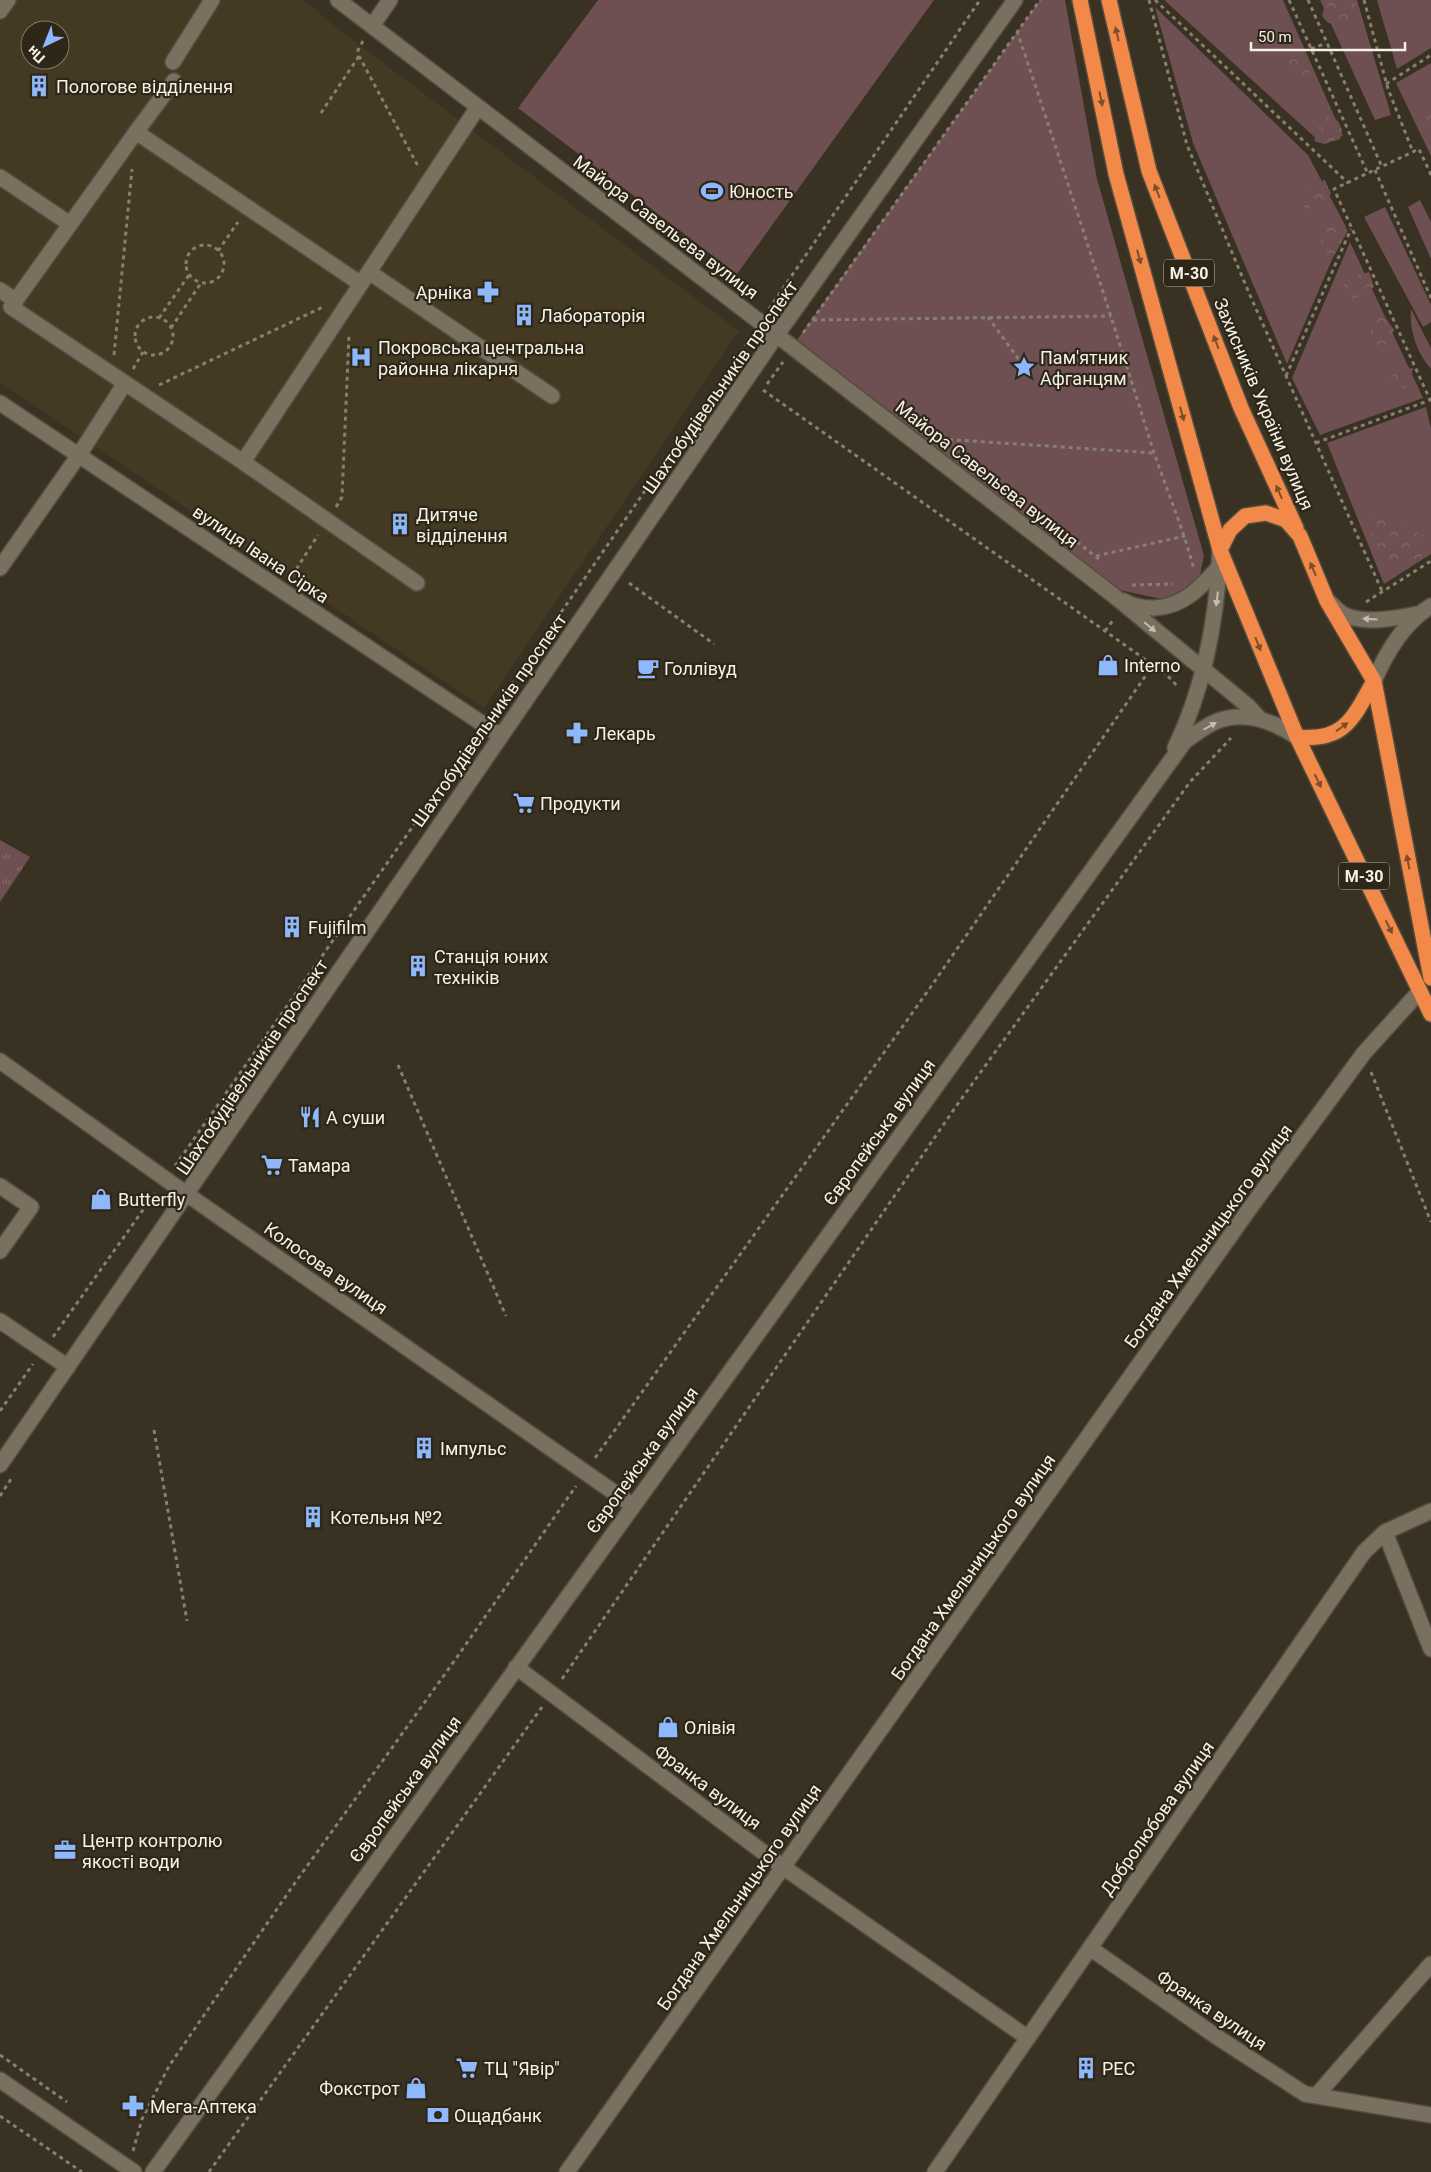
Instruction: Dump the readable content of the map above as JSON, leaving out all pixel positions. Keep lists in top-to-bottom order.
{
  "streets": {
    "highway": ["М-30", "Захисників України вулиця"],
    "street": [
      "Майора Савельєва вулиця",
      "Шахтобудівельників проспект",
      "вулиця Івана Сірка",
      "Європейська вулиця",
      "Богдана Хмельницького вулиця",
      "Колосова вулиця",
      "Франка вулиця",
      "Добролюбова вулиця"
    ]
  },
  "crossings": [
    ["Майора Савельєва вулиця", "Шахтобудівельників проспект"],
    ["Майора Савельєва вулиця", "Європейська вулиця"],
    ["М-30", "Захисників України вулиця"],
    ["М-30", "Європейська вулиця"],
    ["М-30", "Богдана Хмельницького вулиця"],
    ["Шахтобудівельників проспект", "вулиця Івана Сірка"],
    ["Шахтобудівельників проспект", "Колосова вулиця"],
    ["Європейська вулиця", "Колосова вулиця"],
    ["Європейська вулиця", "Франка вулиця"],
    ["Богдана Хмельницького вулиця", "Франка вулиця"],
    ["Франка вулиця", "Добролюбова вулиця"]
  ],
  "places": {
    "building": [
      "Пологове відділення",
      "Лабораторія",
      "Дитяче відділення",
      "Fujifilm",
      "Станція юних техніків",
      "Імпульс",
      "Котельня №2",
      "РЕС"
    ],
    "sports": ["Юность"],
    "pharmacy": ["Арніка", "Лекарь", "Мега-Аптека"],
    "hospital": ["Покровська центральна районна лікарня"],
    "place": ["Пам'ятник Афганцям"],
    "shop": [
      "Interno",
      "Butterfly",
      "Олівія",
      "Фокстрот"
    ],
    "cafe": ["Голлівуд"],
    "supermarket": ["Продукти", "Тамара", "ТЦ \"Явір\""],
    "restaurant": ["А суши"],
    "office": ["Центр контролю якості води"],
    "bank": ["Ощадбанк"]
  },
  "scale_bar": "50 m",
  "north": "bottom left"
}
